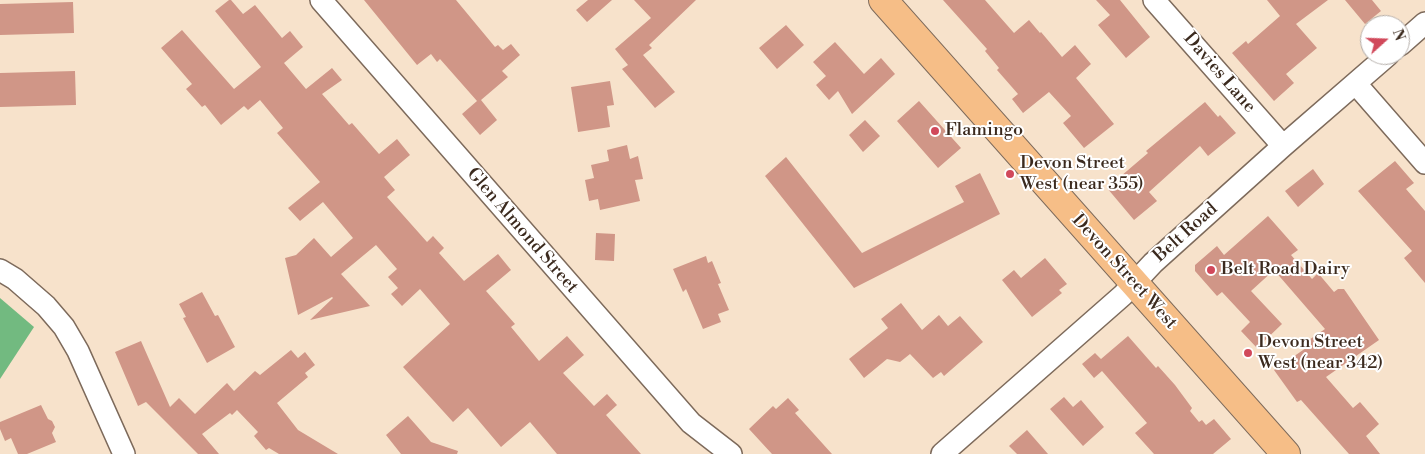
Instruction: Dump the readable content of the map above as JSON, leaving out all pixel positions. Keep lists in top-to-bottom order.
{
  "streets": {
    "main road": ["Devon Street West"],
    "street": ["Davies Lane", "Glen Almond Street", "Belt Road"]
  },
  "crossings": [
    ["Davies Lane", "Belt Road"],
    ["Belt Road", "Devon Street West"]
  ],
  "places": [
    "Flamingo",
    "Devon Street West (near 355)",
    "Belt Road Dairy",
    "Devon Street West (near 342)"
  ],
  "north": "right"
}
